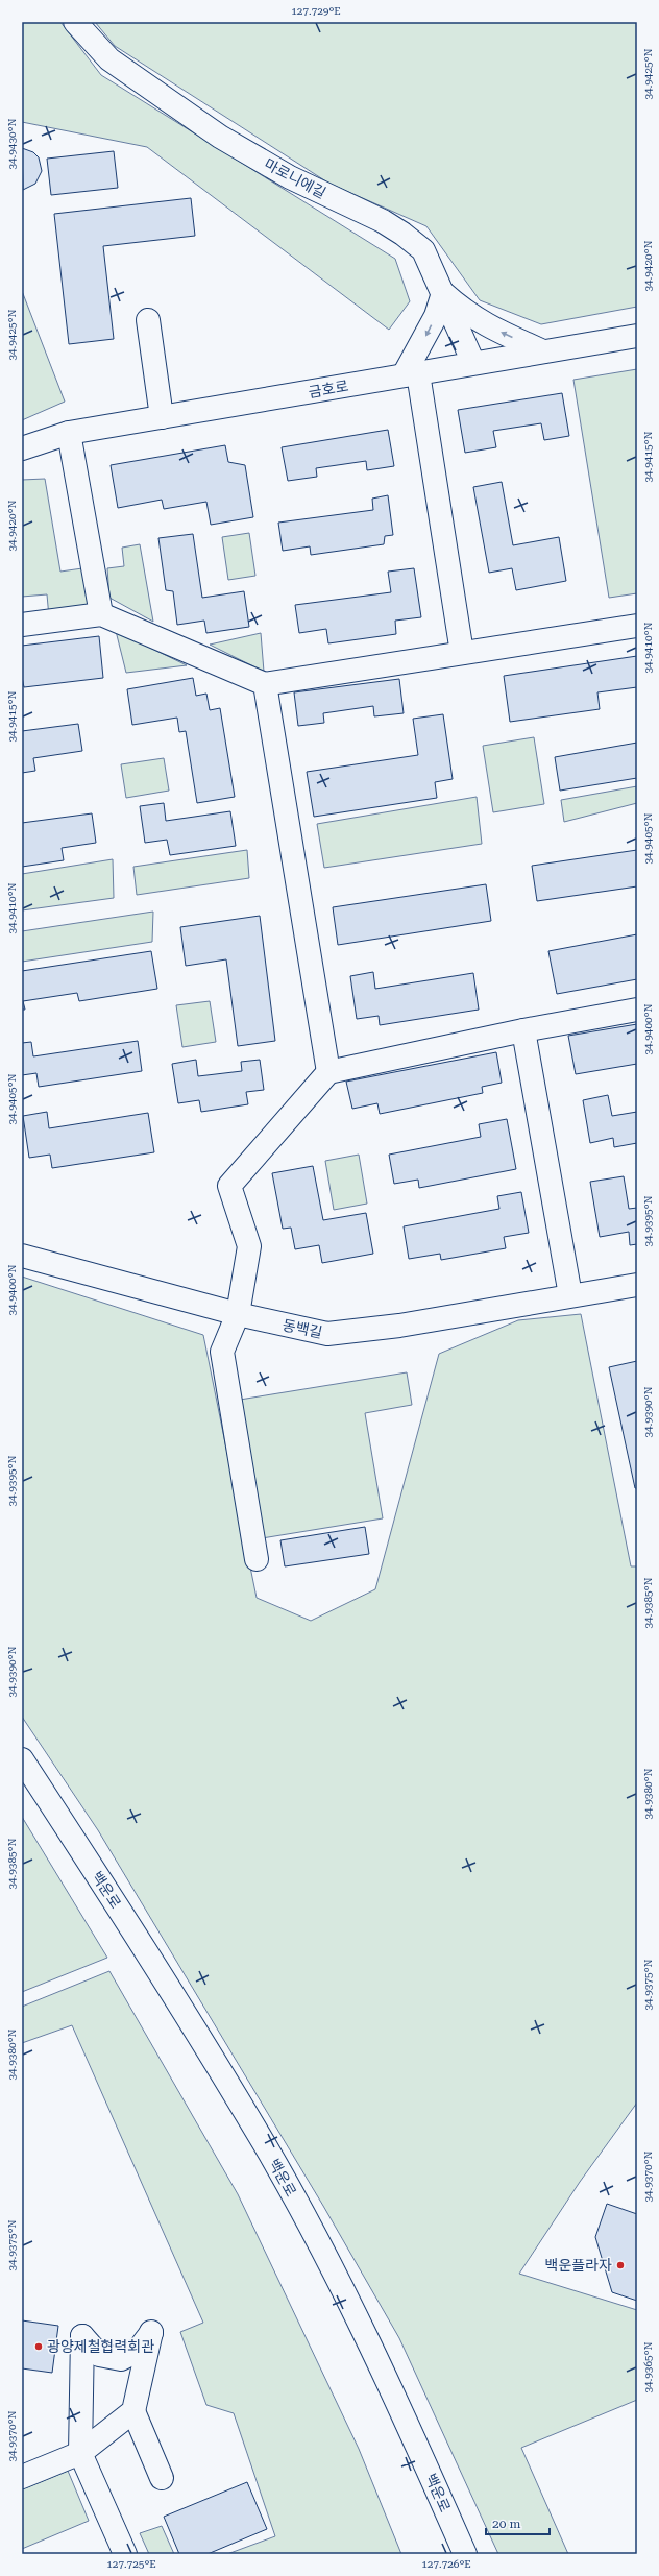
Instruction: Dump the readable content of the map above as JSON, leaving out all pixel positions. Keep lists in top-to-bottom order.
{
  "streets": {
    "street": [
      "마로니에길",
      "금호로",
      "동백길",
      "백운로"
    ]
  },
  "crossings": [
    ["마로니에길", "금호로"]
  ],
  "places": ["백운플라자", "광양제철협력회관"],
  "scale_bar": "20 m",
  "coordinates": [
    "127.729°E",
    "34.9425°N",
    "34.9430°N",
    "34.9420°N",
    "34.9415°N",
    "34.9410°N",
    "34.9405°N",
    "34.9400°N",
    "34.9395°N",
    "34.9390°N",
    "34.9385°N",
    "34.9380°N",
    "34.9375°N",
    "34.9370°N",
    "34.9365°N",
    "127.725°E",
    "127.726°E"
  ]
}
